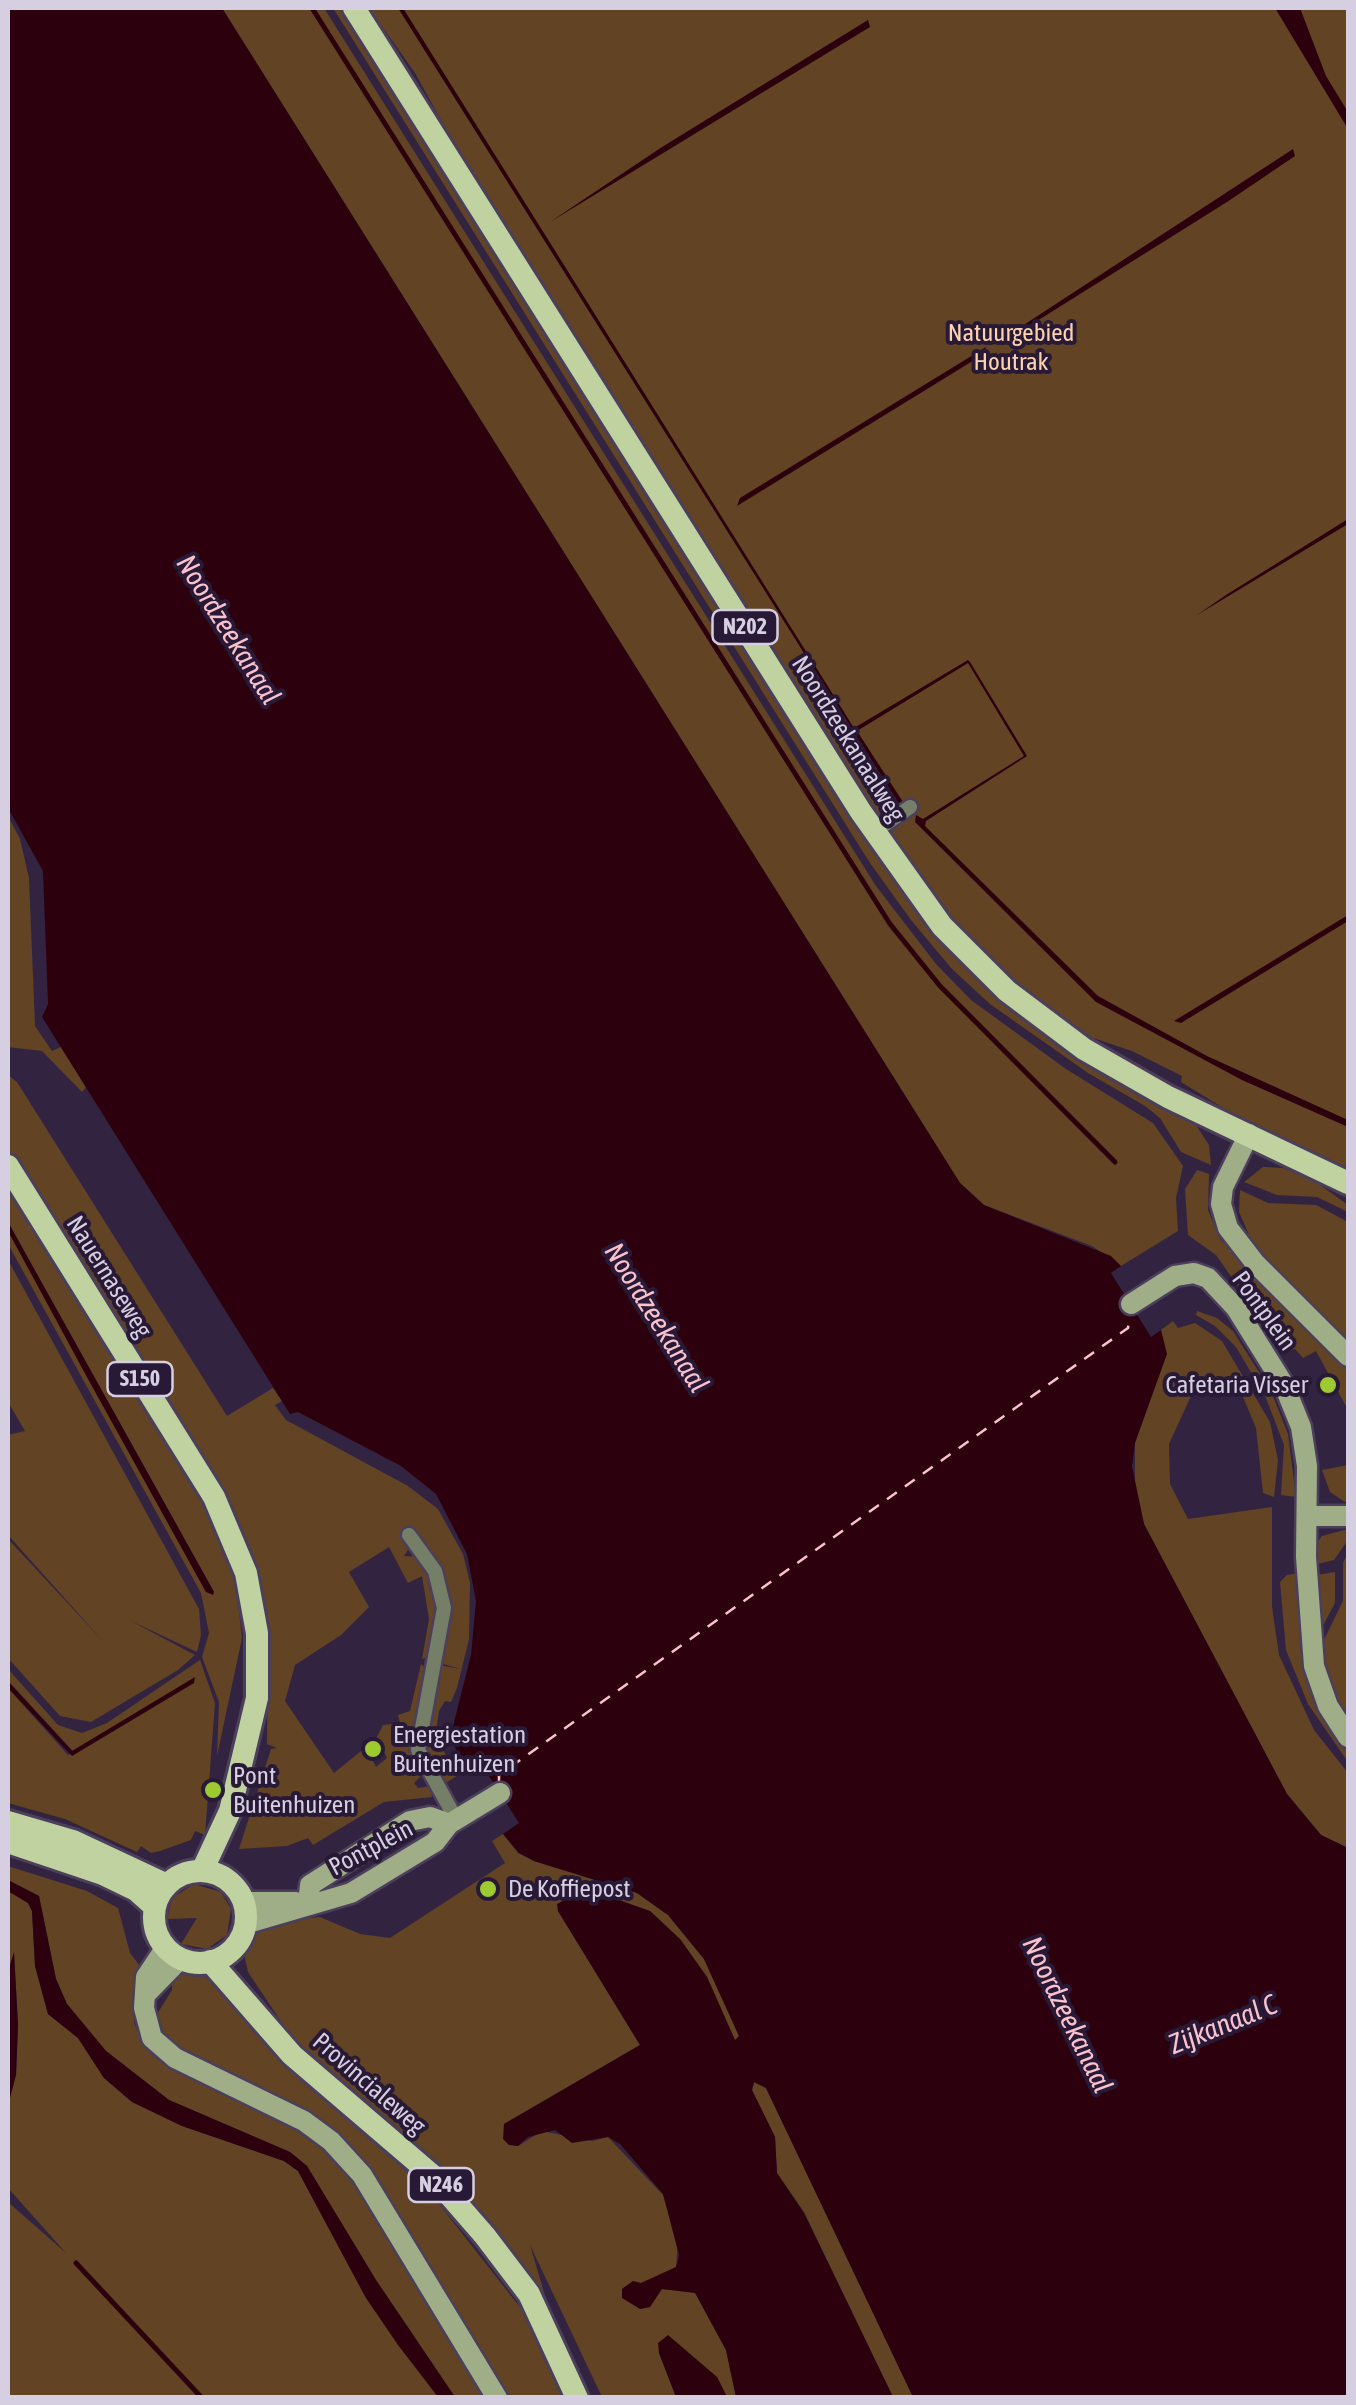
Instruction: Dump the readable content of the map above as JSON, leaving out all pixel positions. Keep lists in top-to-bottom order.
{
  "streets": {
    "main road": [
      "N202",
      "Noordzeekanaalweg",
      "Nauernaseweg",
      "S150",
      "Provincialeweg",
      "N246"
    ],
    "street": ["Pontplein"]
  },
  "crossings": [
    ["N202", "Noordzeekanaalweg"],
    ["Nauernaseweg", "Pontplein"],
    ["Nauernaseweg", "Provincialeweg"],
    ["Pontplein", "Provincialeweg"]
  ],
  "water": ["Noordzeekanaal", "Zijkanaal C"],
  "parks": ["Natuurgebied Houtrak"],
  "places": [
    "Cafetaria Visser",
    "Energiestation Buitenhuizen",
    "Pont Buitenhuizen",
    "De Koffiepost"
  ]
}
